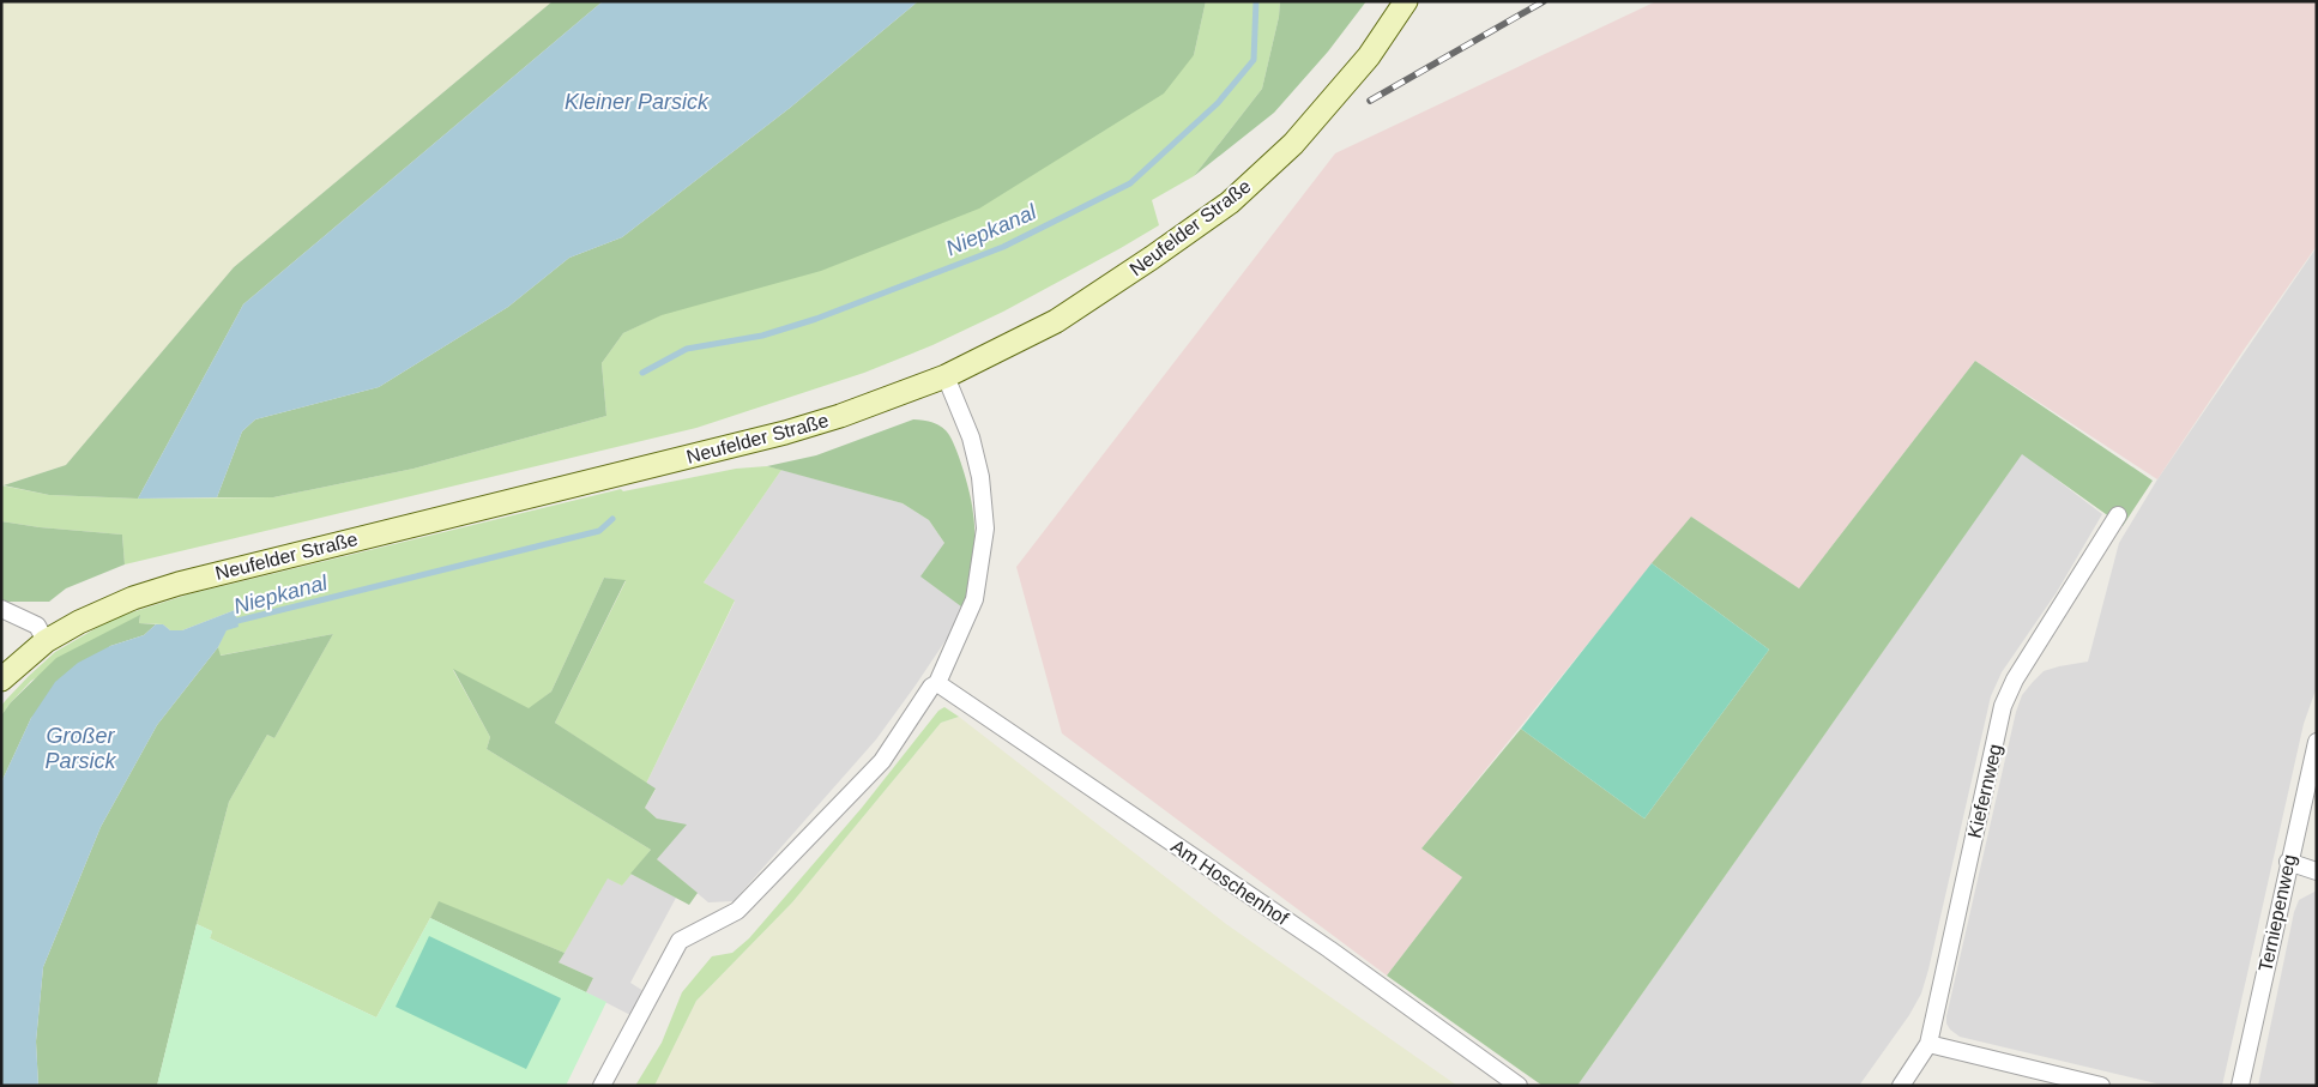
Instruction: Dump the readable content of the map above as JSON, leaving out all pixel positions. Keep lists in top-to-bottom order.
{
  "streets": {
    "main road": ["Neufelder Straße"],
    "street": ["Kiefernweg", "Am Hoschenhof", "Terniepenweg"]
  },
  "water": ["Kleiner Parsick", "Niepkanal", "Großer Parsick"]
}
